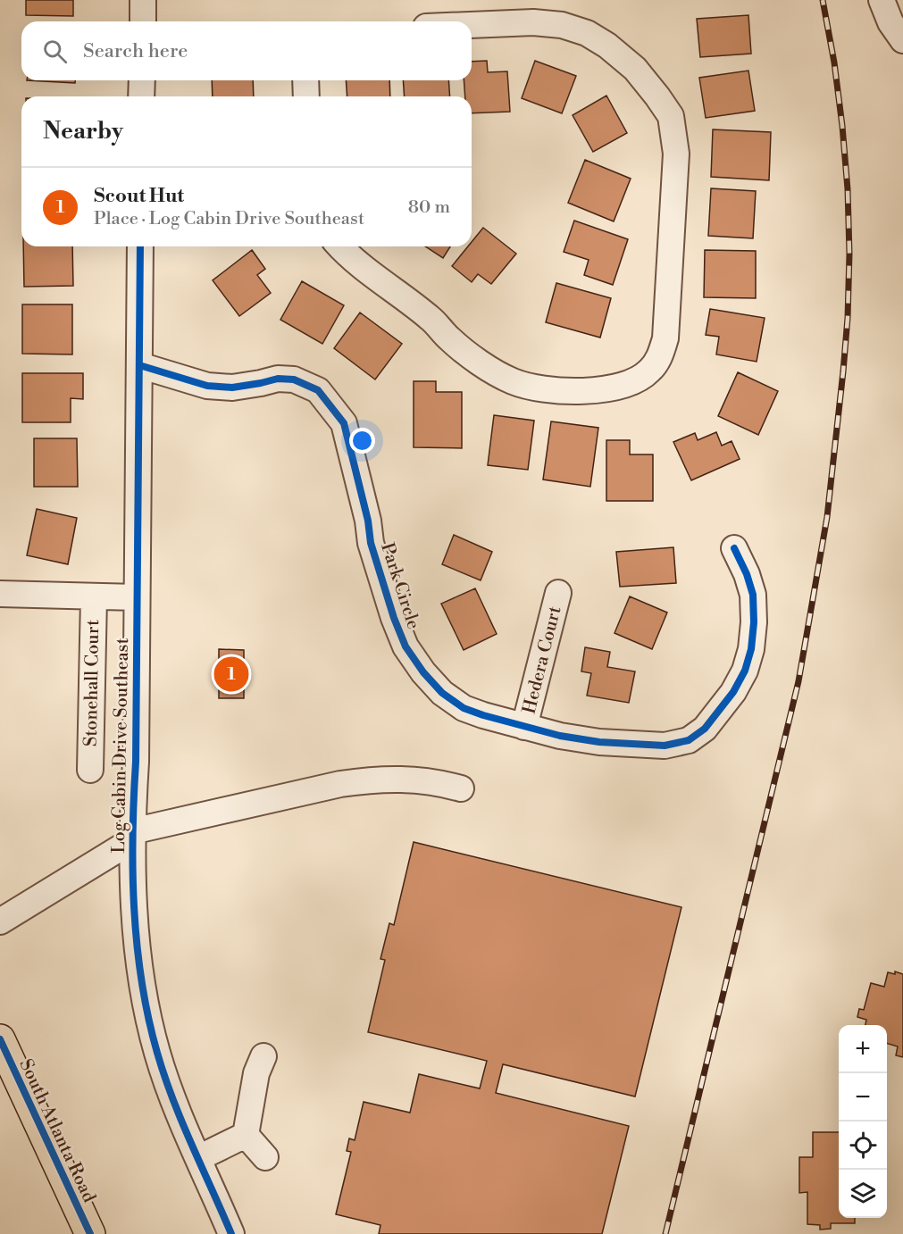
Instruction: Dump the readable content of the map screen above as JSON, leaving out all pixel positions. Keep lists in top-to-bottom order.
{
  "streets": {
    "main road": ["South Atlanta Road"],
    "street": [
      "Park Circle",
      "Hedera Court",
      "Stonehall Court",
      "Log Cabin Drive Southeast"
    ]
  },
  "crossings": [
    ["Park Circle", "Hedera Court"],
    ["Park Circle", "Log Cabin Drive Southeast"]
  ],
  "page": {
    "search": "Search here",
    "heading": "Nearby",
    "list": [
      {
        "mark": "1",
        "name": "Scout Hut",
        "note": "Place · Log Cabin Drive Southeast",
        "value": "80 m"
      }
    ],
    "pins": "1",
    "map_buttons": ["+", "−"]
  }
}
